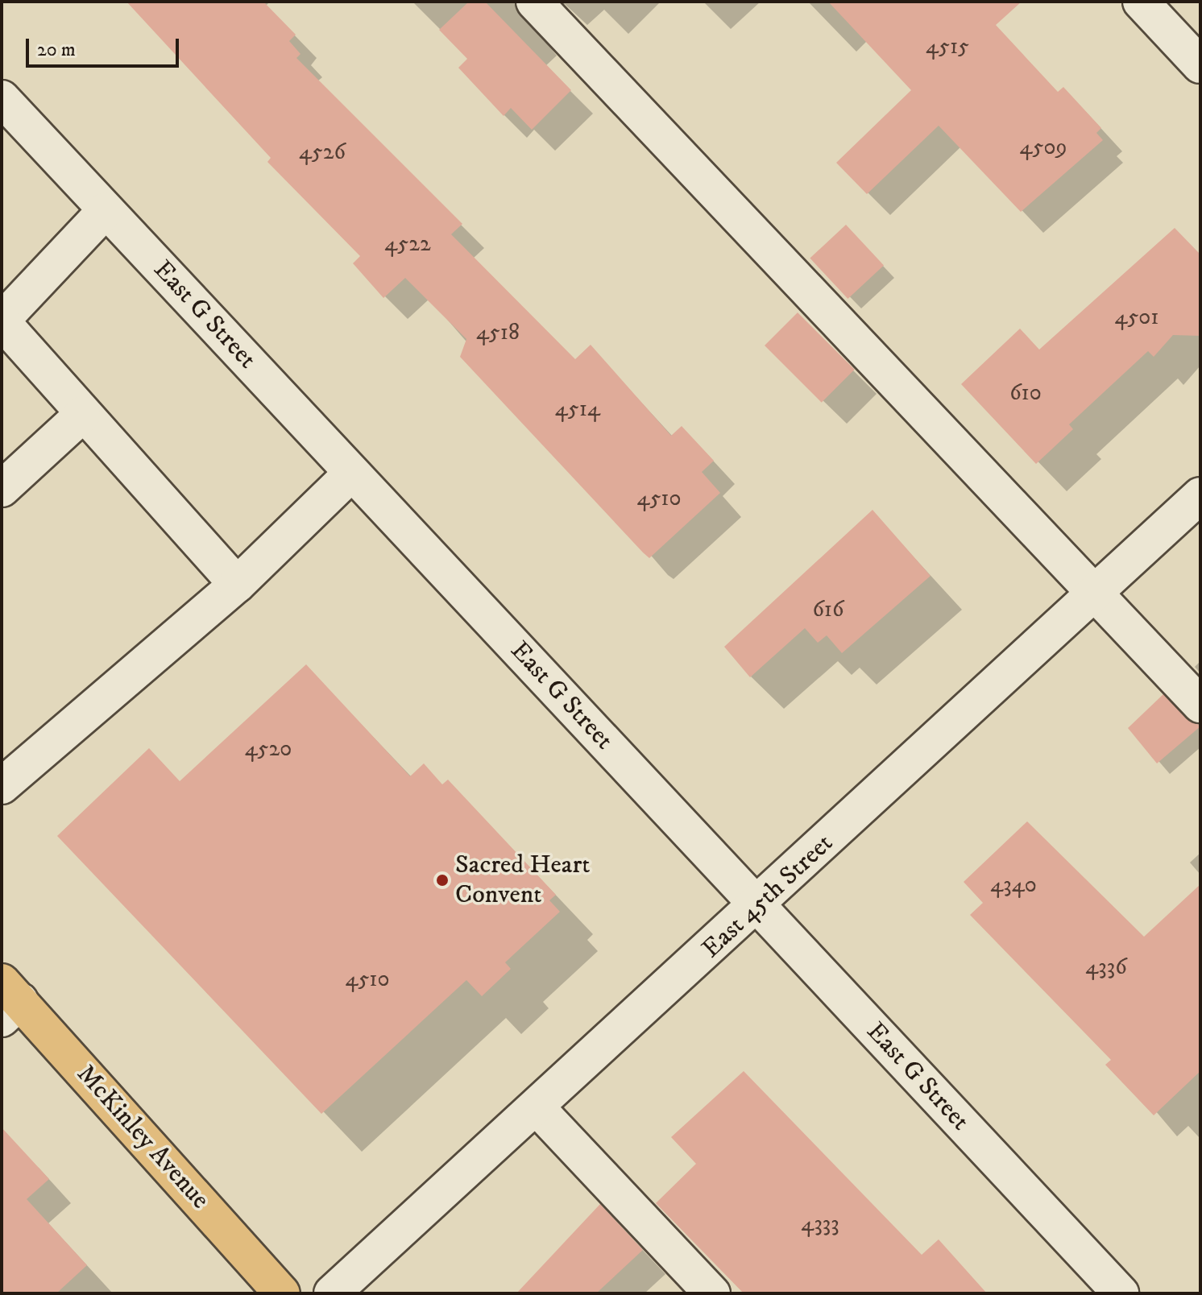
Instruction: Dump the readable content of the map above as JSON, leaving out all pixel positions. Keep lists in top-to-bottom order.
{
  "streets": {
    "main road": ["McKinley Avenue"],
    "street": ["East G Street", "East 45th Street"]
  },
  "crossings": [
    ["East G Street", "East 45th Street"]
  ],
  "places": ["Sacred Heart Convent"],
  "house_numbers": [
    "4515",
    "4509",
    "4526",
    "4522",
    "4501",
    "4518",
    "610",
    "4514",
    "4510",
    "616",
    "4520",
    "4340",
    "4336",
    "4510",
    "4333"
  ],
  "scale_bar": "20 m"
}
